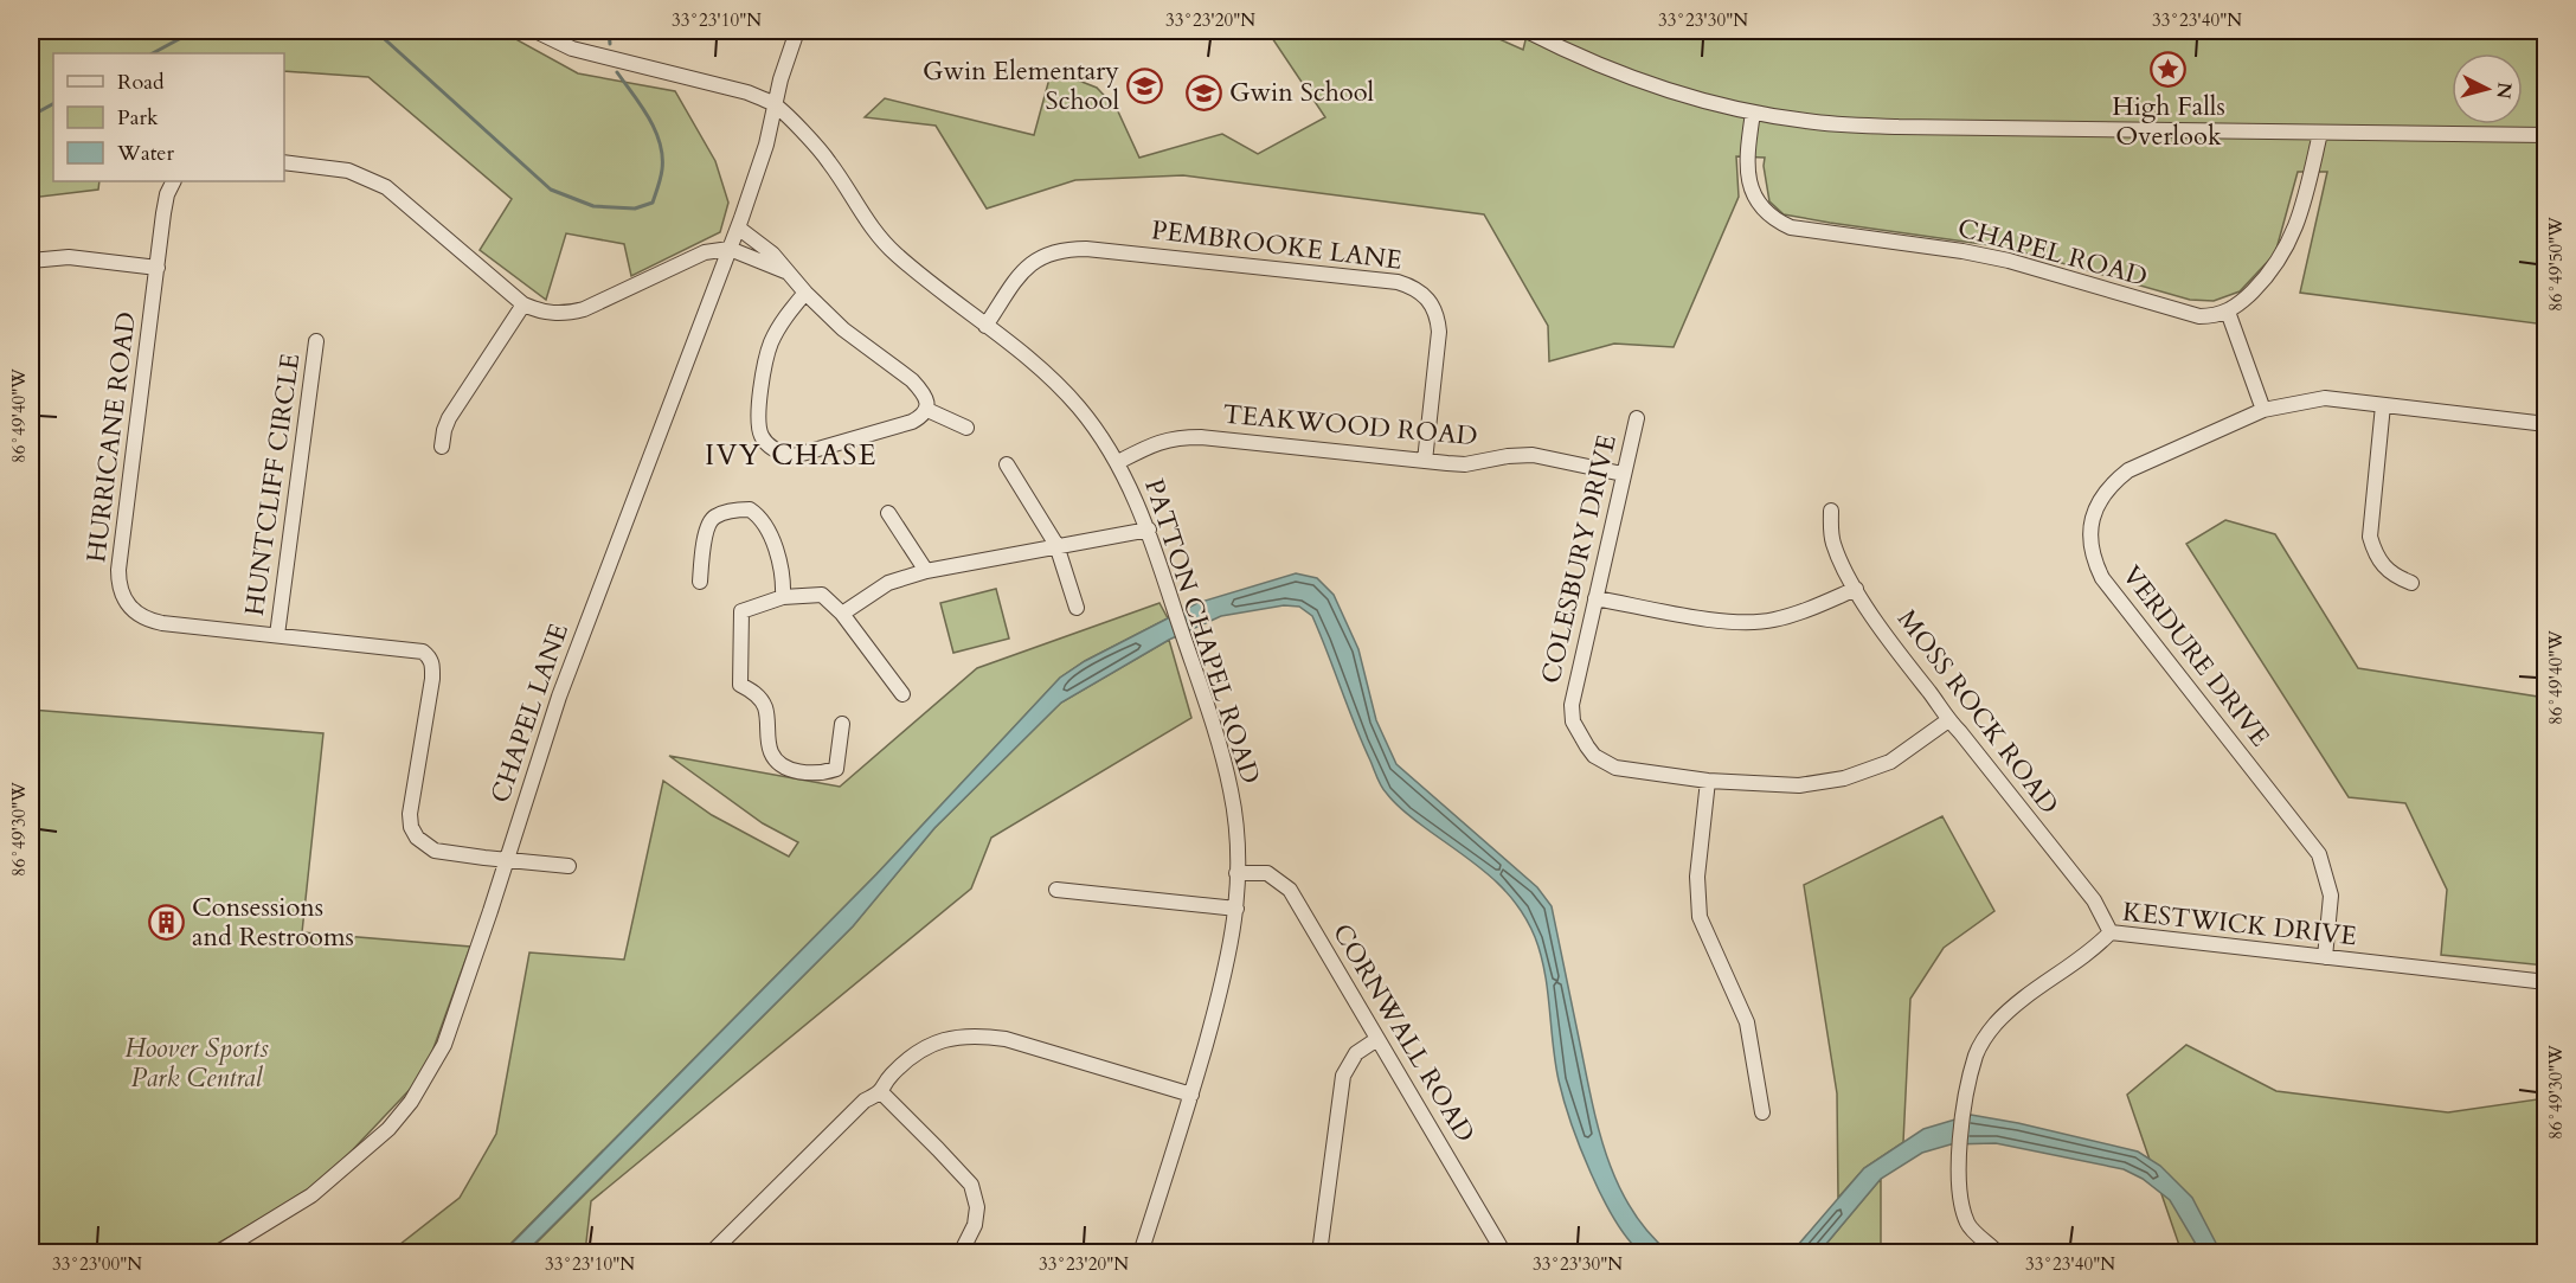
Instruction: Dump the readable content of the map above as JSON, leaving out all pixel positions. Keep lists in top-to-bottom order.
{
  "streets": {
    "street": [
      "PEMBROOKE LANE",
      "CHAPEL ROAD",
      "TEAKWOOD ROAD",
      "HURRICANE ROAD",
      "HUNTCLIFF CIRCLE",
      "COLESBURY DRIVE",
      "PATTON CHAPEL ROAD",
      "VERDURE DRIVE",
      "MOSS ROCK ROAD",
      "CHAPEL LANE",
      "KESTWICK DRIVE",
      "CORNWALL ROAD"
    ]
  },
  "crossings": [
    ["PEMBROOKE LANE", "TEAKWOOD ROAD"],
    ["PEMBROOKE LANE", "PATTON CHAPEL ROAD"],
    ["TEAKWOOD ROAD", "COLESBURY DRIVE"],
    ["TEAKWOOD ROAD", "PATTON CHAPEL ROAD"],
    ["HURRICANE ROAD", "HUNTCLIFF CIRCLE"],
    ["HURRICANE ROAD", "CHAPEL LANE"],
    ["COLESBURY DRIVE", "MOSS ROCK ROAD"],
    ["PATTON CHAPEL ROAD", "CHAPEL LANE"],
    ["PATTON CHAPEL ROAD", "CORNWALL ROAD"],
    ["VERDURE DRIVE", "KESTWICK DRIVE"],
    ["MOSS ROCK ROAD", "KESTWICK DRIVE"]
  ],
  "districts": ["IVY CHASE"],
  "parks": ["Hoover Sports Park Central"],
  "places": {
    "place": ["High Falls Overlook"],
    "school or university": ["Gwin Elementary School", "Gwin School"],
    "building": ["Consessions and Restrooms"]
  },
  "legend": ["Road", "Park", "Water"],
  "north": "right",
  "coordinates": [
    "33°23'10\"N",
    "33°23'20\"N",
    "33°23'30\"N",
    "33°23'40\"N",
    "86°49'50\"W",
    "86°49'40\"W",
    "86°49'30\"W",
    "33°23'00\"N"
  ]
}
